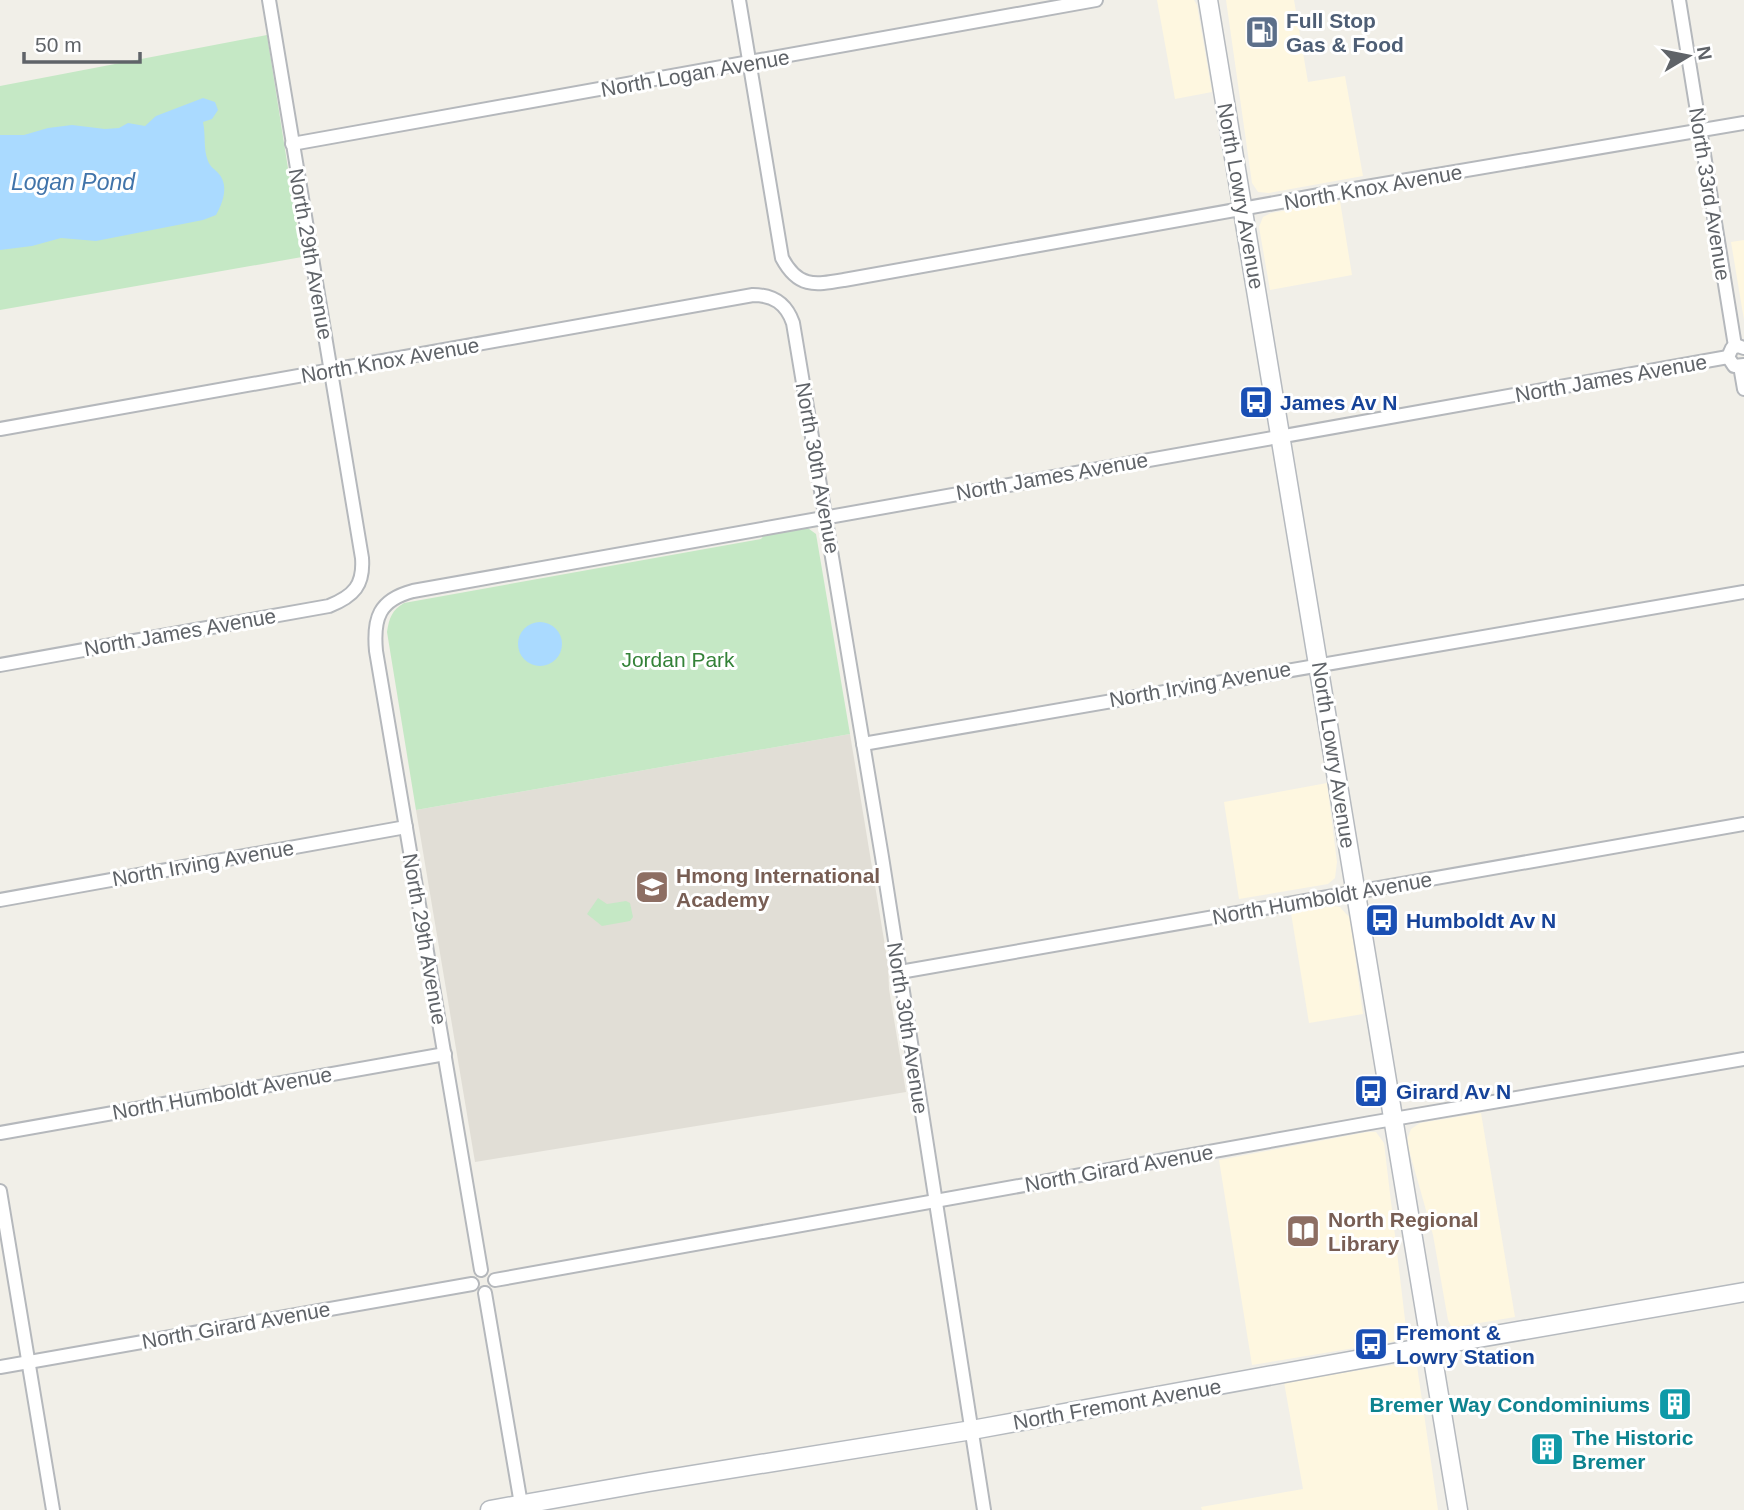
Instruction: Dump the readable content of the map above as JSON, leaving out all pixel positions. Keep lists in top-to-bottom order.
{
  "streets": {
    "main road": ["North Lowry Avenue", "North Fremont Avenue"],
    "street": [
      "North Logan Avenue",
      "North Knox Avenue",
      "North 33rd Avenue",
      "North 29th Avenue",
      "North James Avenue",
      "North 30th Avenue",
      "North Irving Avenue",
      "North Humboldt Avenue",
      "North Girard Avenue"
    ]
  },
  "crossings": [
    ["North Logan Avenue", "North Knox Avenue"],
    ["North Logan Avenue", "North 29th Avenue"],
    ["North Knox Avenue", "North 33rd Avenue"],
    ["North Knox Avenue", "North Lowry Avenue"],
    ["North Knox Avenue", "North 29th Avenue"],
    ["North Knox Avenue", "North 30th Avenue"],
    ["North 33rd Avenue", "North James Avenue"],
    ["North Lowry Avenue", "North James Avenue"],
    ["North Lowry Avenue", "North Irving Avenue"],
    ["North Lowry Avenue", "North Humboldt Avenue"],
    ["North Lowry Avenue", "North Girard Avenue"],
    ["North Lowry Avenue", "North Fremont Avenue"],
    ["North 29th Avenue", "North James Avenue"],
    ["North 29th Avenue", "North Irving Avenue"],
    ["North 29th Avenue", "North Humboldt Avenue"],
    ["North 29th Avenue", "North Girard Avenue"],
    ["North James Avenue", "North 30th Avenue"],
    ["North 30th Avenue", "North Irving Avenue"],
    ["North 30th Avenue", "North Humboldt Avenue"],
    ["North 30th Avenue", "North Girard Avenue"],
    ["North 30th Avenue", "North Fremont Avenue"]
  ],
  "water": ["Logan Pond"],
  "parks": ["Jordan Park"],
  "places": {
    "fuel station": ["Full Stop Gas & Food"],
    "bus stop": [
      "James Av N",
      "Humboldt Av N",
      "Girard Av N",
      "Fremont & Lowry Station"
    ],
    "school or university": ["Hmong International Academy"],
    "library": ["North Regional Library"],
    "building": ["Bremer Way Condominiums", "The Historic Bremer"]
  },
  "scale_bar": "50 m",
  "north": "right"
}
